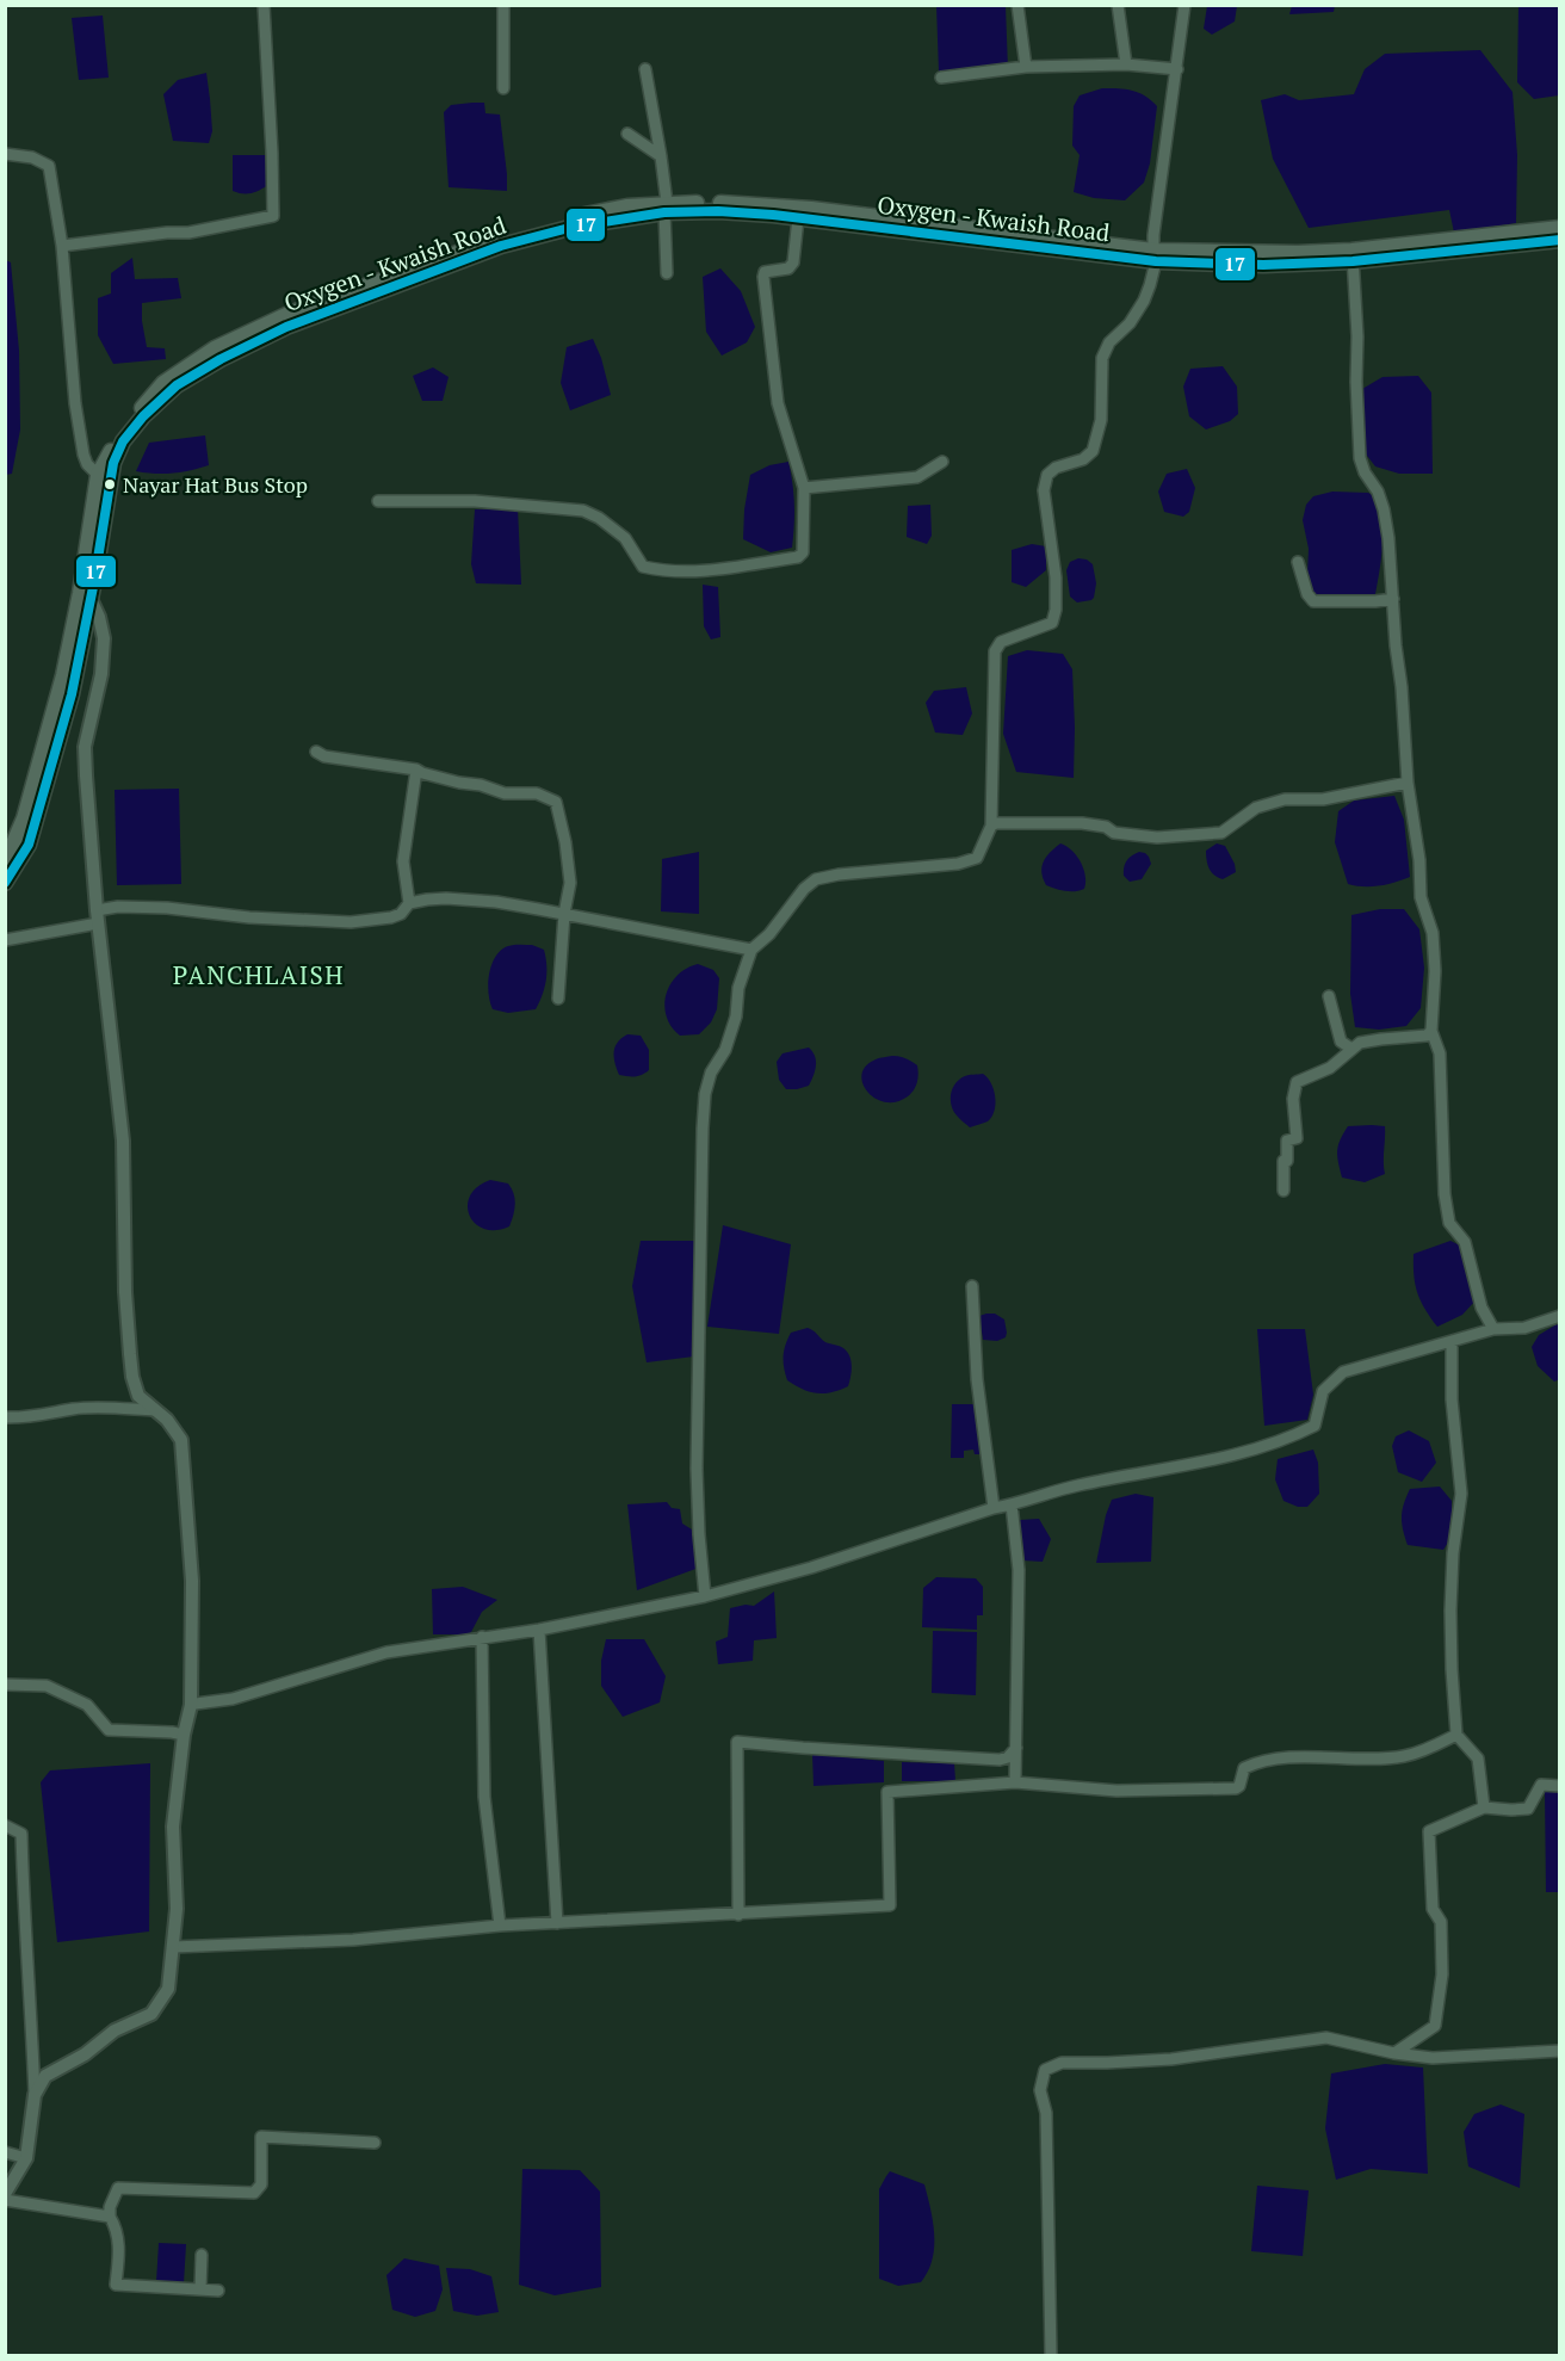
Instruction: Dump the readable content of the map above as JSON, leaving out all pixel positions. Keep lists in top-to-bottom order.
{
  "streets": {
    "main road": ["Oxygen - Kwaish Road"]
  },
  "districts": ["PANCHLAISH"],
  "places": ["Nayar Hat Bus Stop"],
  "lines": ["transit line 17"]
}
